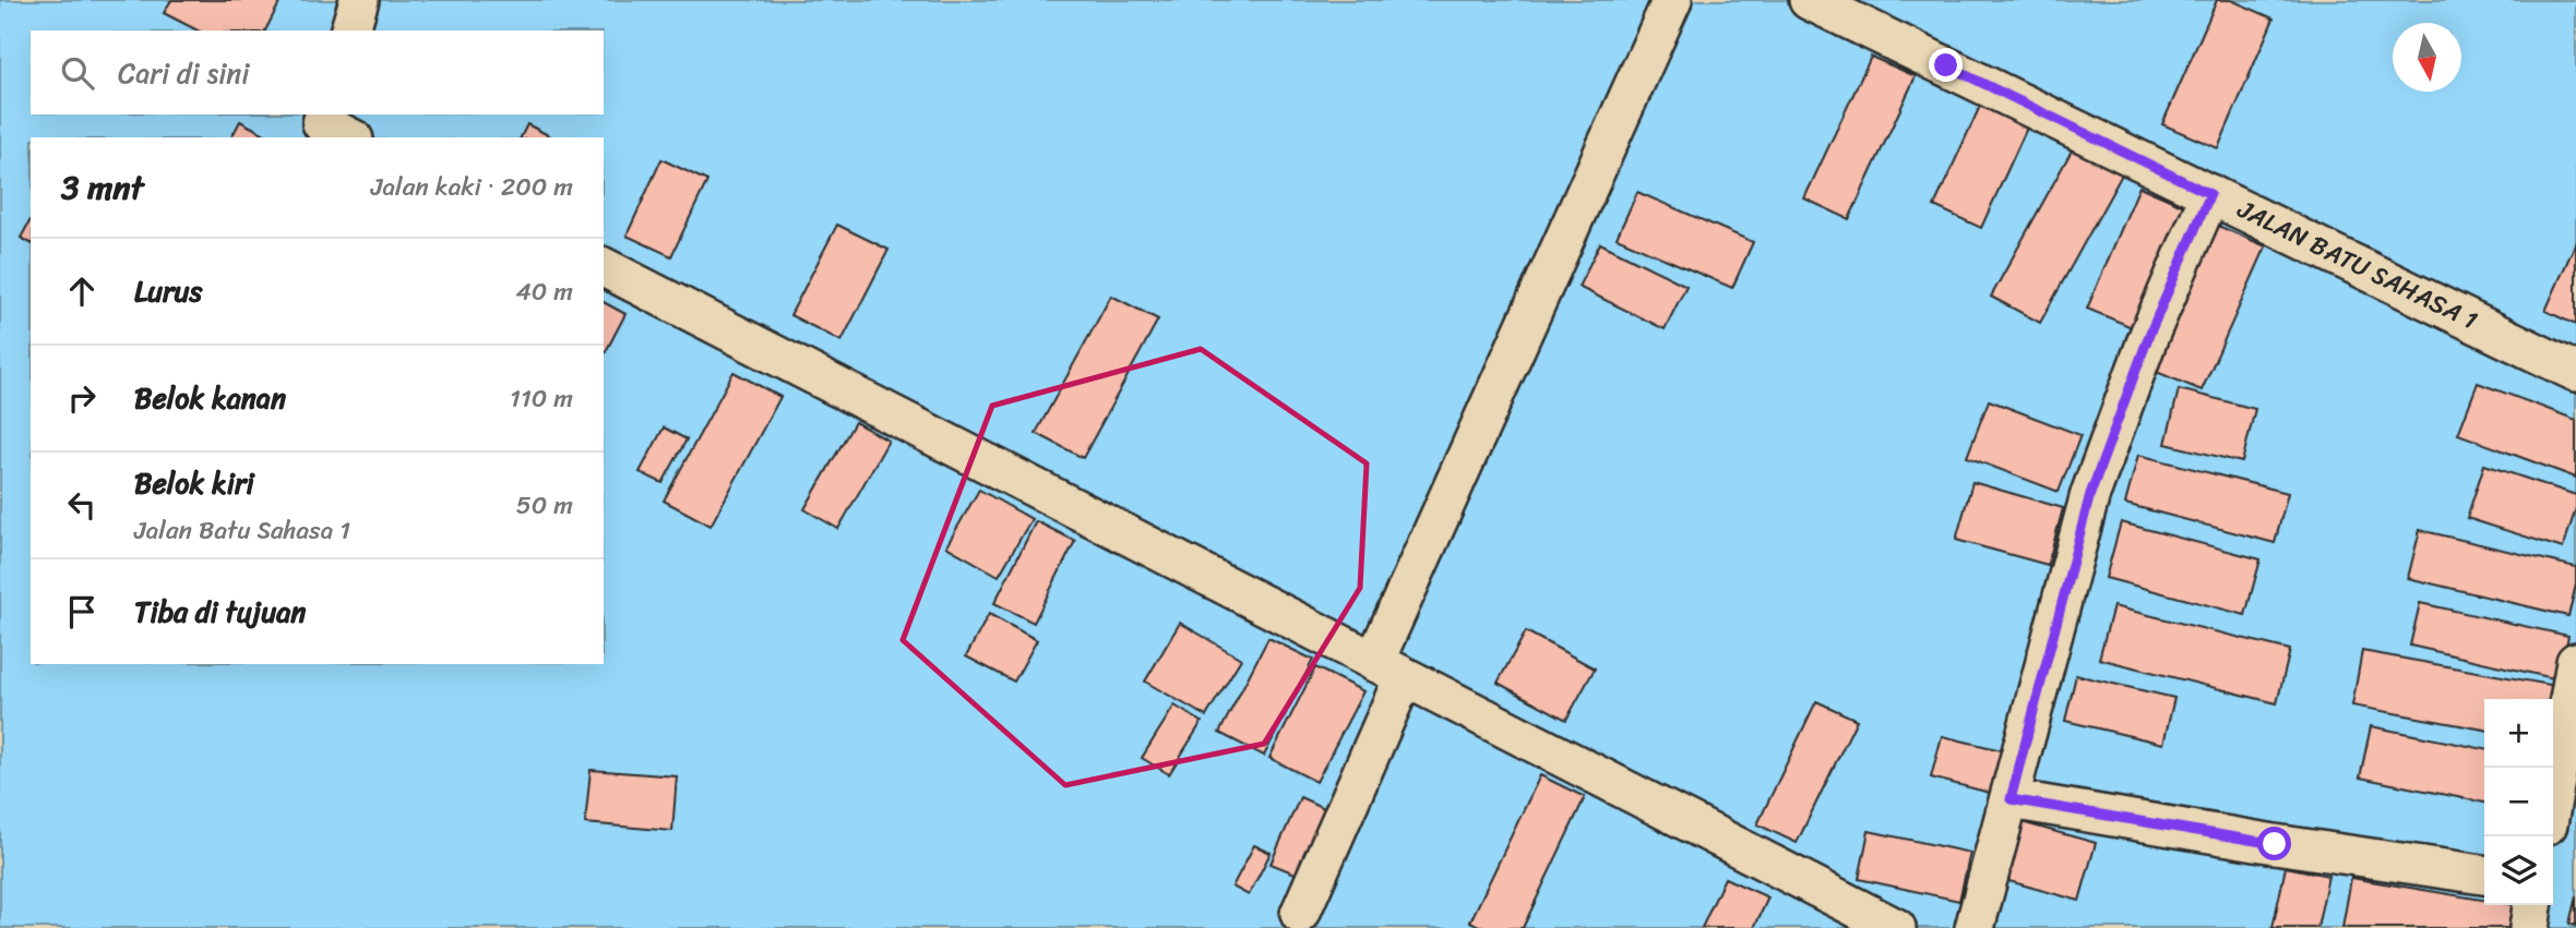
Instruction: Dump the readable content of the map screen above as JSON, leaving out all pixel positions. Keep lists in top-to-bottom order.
{
  "streets": {
    "street": ["JALAN BATU SAHASA 1"]
  },
  "north": "bottom",
  "page": {
    "search": "Cari di sini",
    "heading": ["3 mnt", "Jalan kaki · 200 m"],
    "list": [
      ["Lurus", "40 m"],
      ["Belok kanan", "110 m"],
      ["Belok kiri", "Jalan Batu Sahasa 1", "50 m"],
      "Tiba di tujuan"
    ],
    "map_buttons": ["+", "−"]
  }
}
